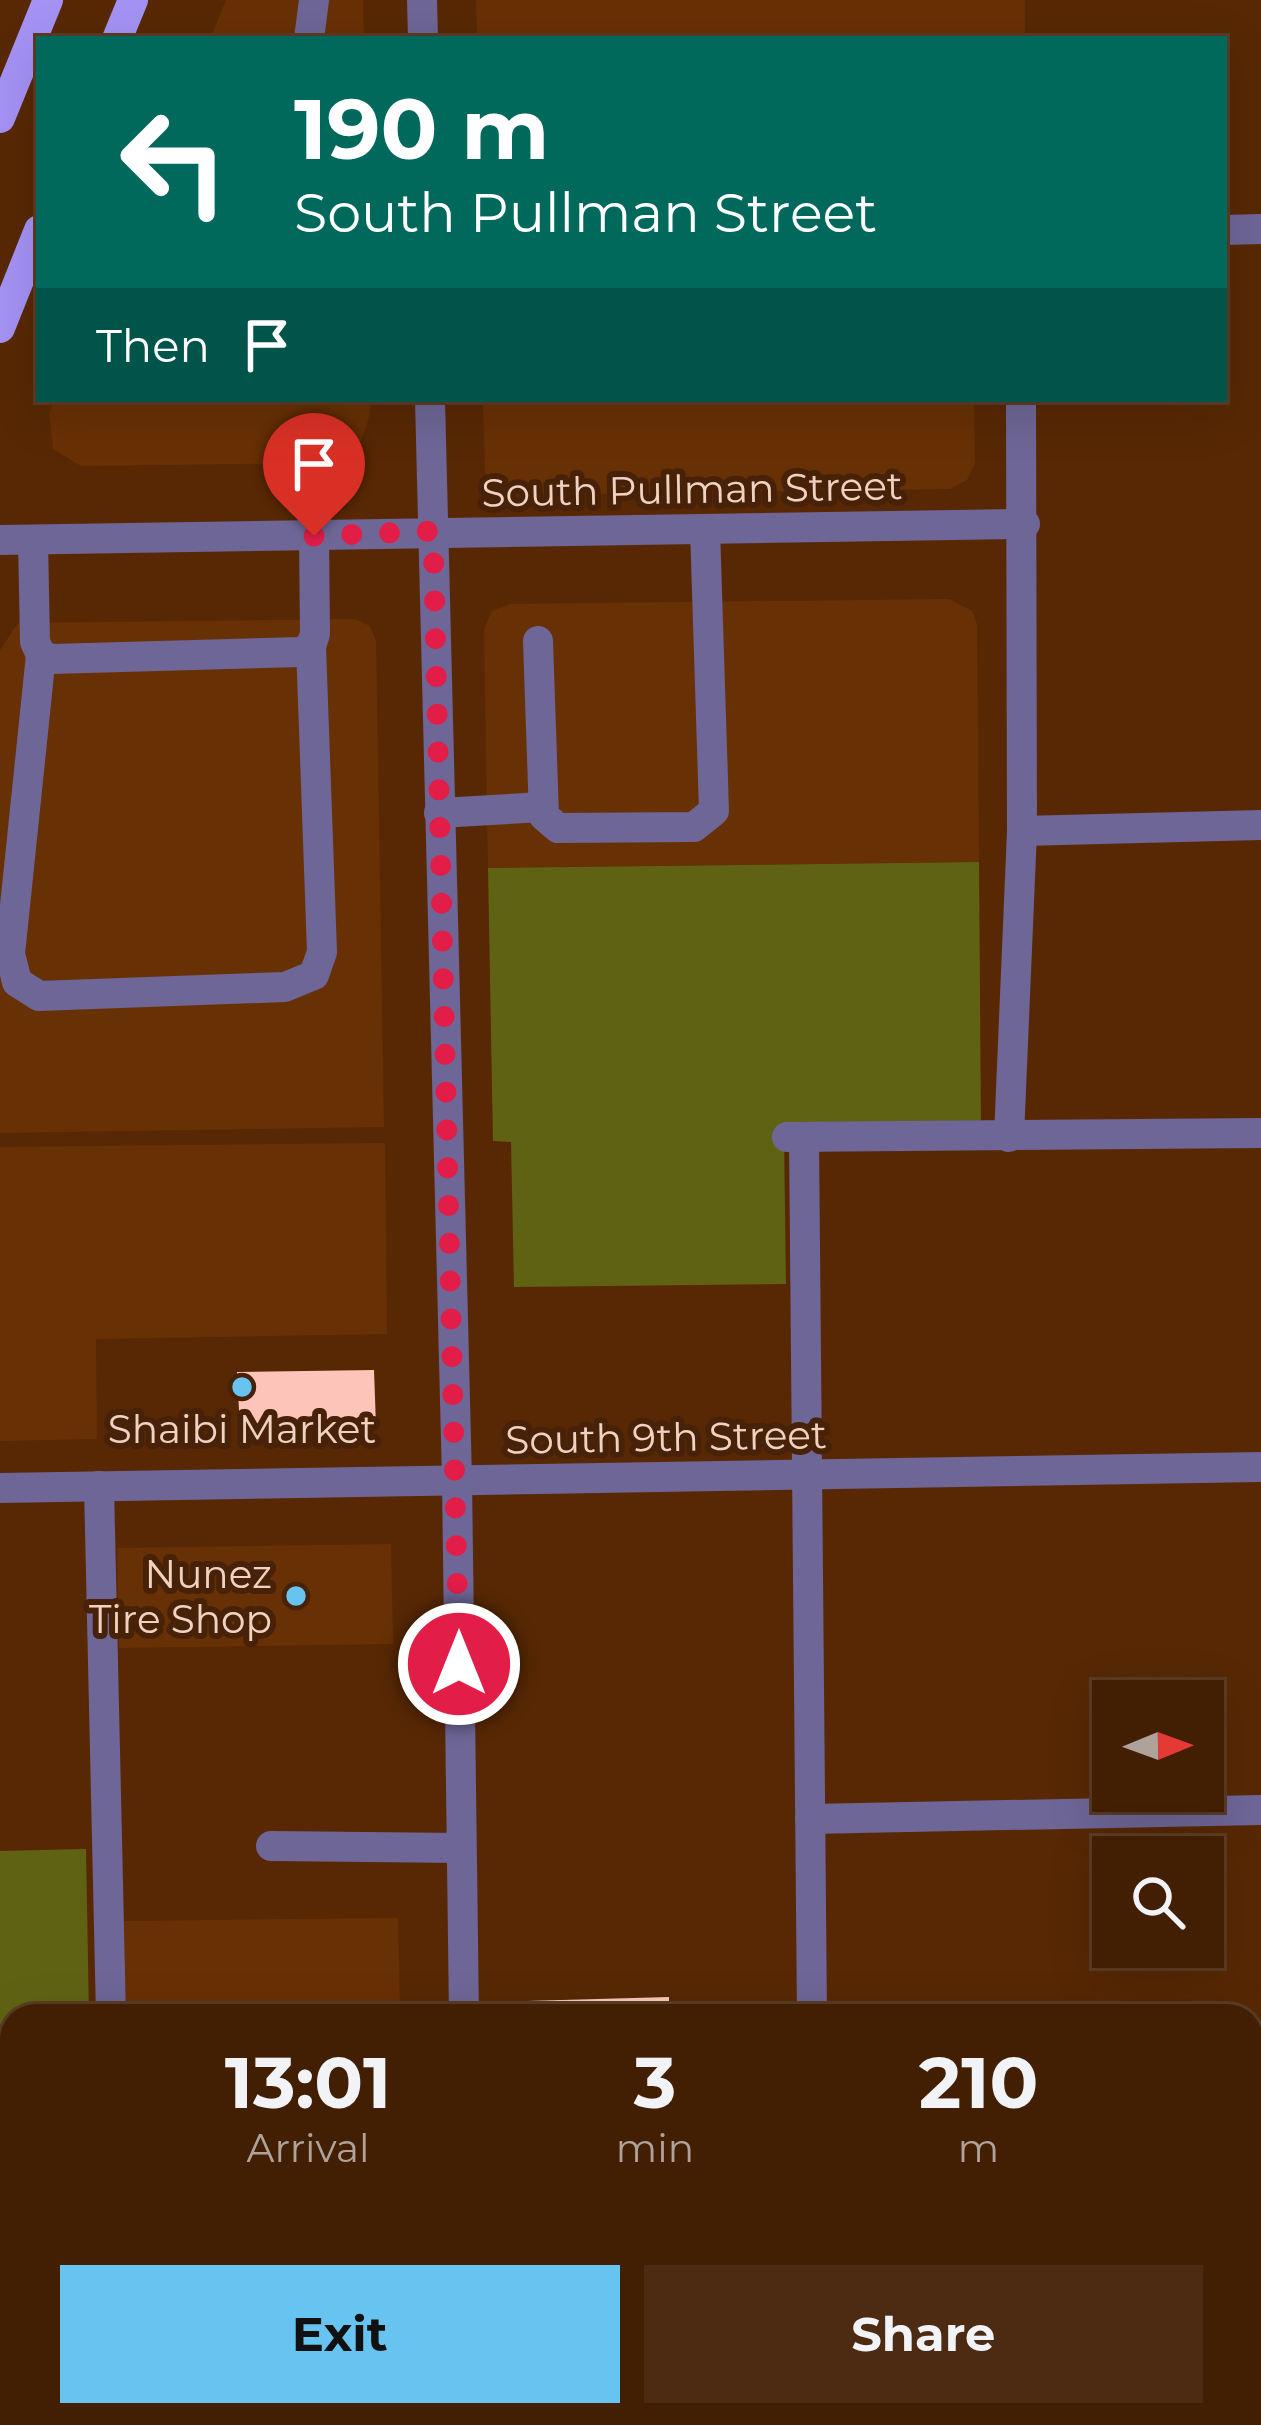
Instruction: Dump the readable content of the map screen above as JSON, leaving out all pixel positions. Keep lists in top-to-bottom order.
{
  "streets": {
    "street": ["South Pullman Street", "South 9th Street"]
  },
  "places": ["Shaibi Market", "Nunez Tire Shop"],
  "north": "right",
  "page": {
    "turn": ["190 m", "South Pullman Street"],
    "then": "Then",
    "eta": [
      "13:01",
      "Arrival",
      "3",
      "min",
      "210",
      "m"
    ],
    "buttons": ["Exit", "Share"]
  }
}
